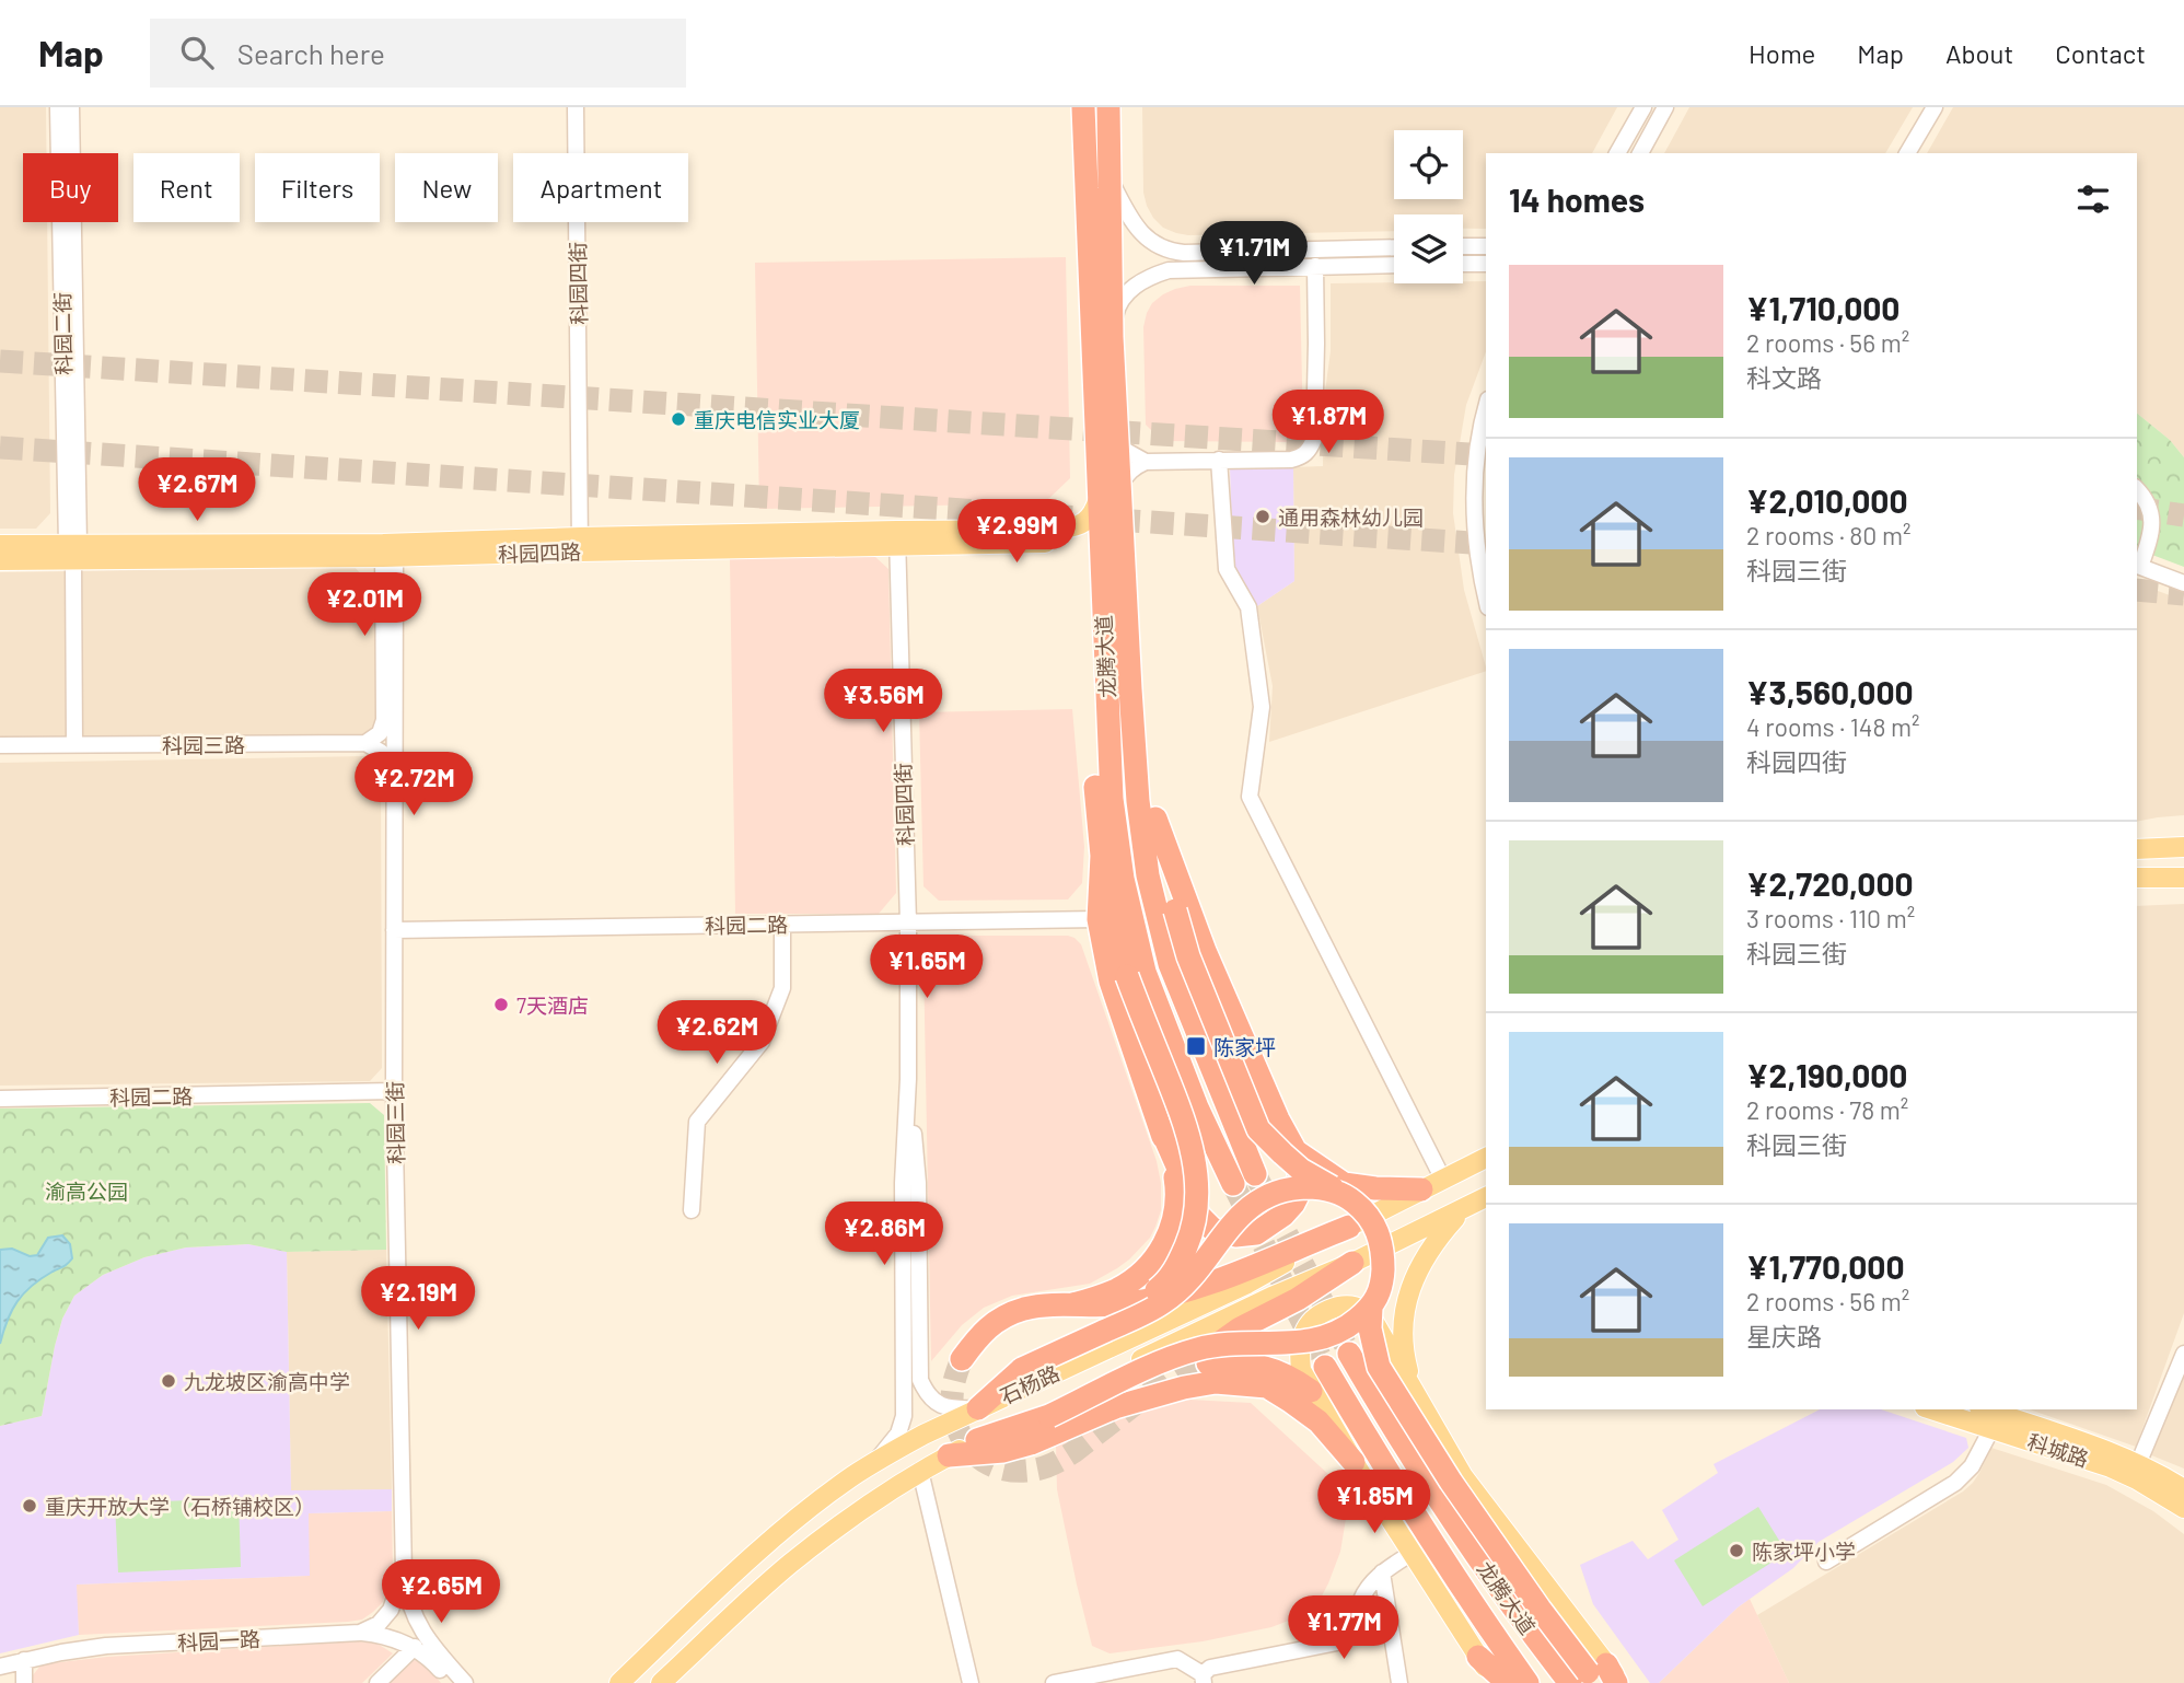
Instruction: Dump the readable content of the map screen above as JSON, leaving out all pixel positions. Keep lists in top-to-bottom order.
{
  "streets": {
    "highway": ["龙腾大道"],
    "main road": ["科园四路", "石杨路", "科城路"],
    "street": [
      "科园四街",
      "科园二街",
      "科园三路",
      "科园二路",
      "科园三街",
      "科园一路"
    ]
  },
  "crossings": [
    ["科园四街", "科园四路"],
    ["科园四街", "科园二路"],
    ["科园四街", "石杨路"],
    ["科园二街", "科园四路"],
    ["科园二街", "科园三路"],
    ["科园四路", "龙腾大道"],
    ["科园四路", "科园三街"],
    ["科园二路", "科园三街"]
  ],
  "parks": ["渝高公园"],
  "places": {
    "other": [
      "重庆电信实业大厦",
      "通用森林幼儿园",
      "7天酒店",
      "九龙坡区渝高中学",
      "重庆开放大学（石桥铺校区）",
      "陈家坪小学"
    ],
    "transit": ["陈家坪"]
  },
  "page": {
    "header": "Map",
    "search": "Search here",
    "nav": [
      "Home",
      "Map",
      "About",
      "Contact"
    ],
    "chip": [
      "Buy",
      "Rent",
      "Filters",
      "New",
      "Apartment"
    ],
    "heading": "14 homes",
    "price": [
      "¥1.71M",
      "¥1.87M",
      "¥2.67M",
      "¥2.99M",
      "¥2.01M",
      "¥3.56M",
      "¥2.72M",
      "¥1.65M",
      "¥2.62M",
      "¥2.86M",
      "¥2.19M",
      "¥1.85M",
      "¥2.65M",
      "¥1.77M"
    ],
    "list": [
      {
        "name": "¥1,710,000",
        "note": "2 rooms · 56 m² · 科文路"
      },
      {
        "name": "¥2,010,000",
        "note": "2 rooms · 80 m² · 科园三街"
      },
      {
        "name": "¥3,560,000",
        "note": "4 rooms · 148 m² · 科园四街"
      },
      {
        "name": "¥2,720,000",
        "note": "3 rooms · 110 m² · 科园三街"
      },
      {
        "name": "¥2,190,000",
        "note": "2 rooms · 78 m² · 科园三街"
      },
      {
        "name": "¥1,770,000",
        "note": "2 rooms · 56 m² · 星庆路"
      }
    ]
  }
}
